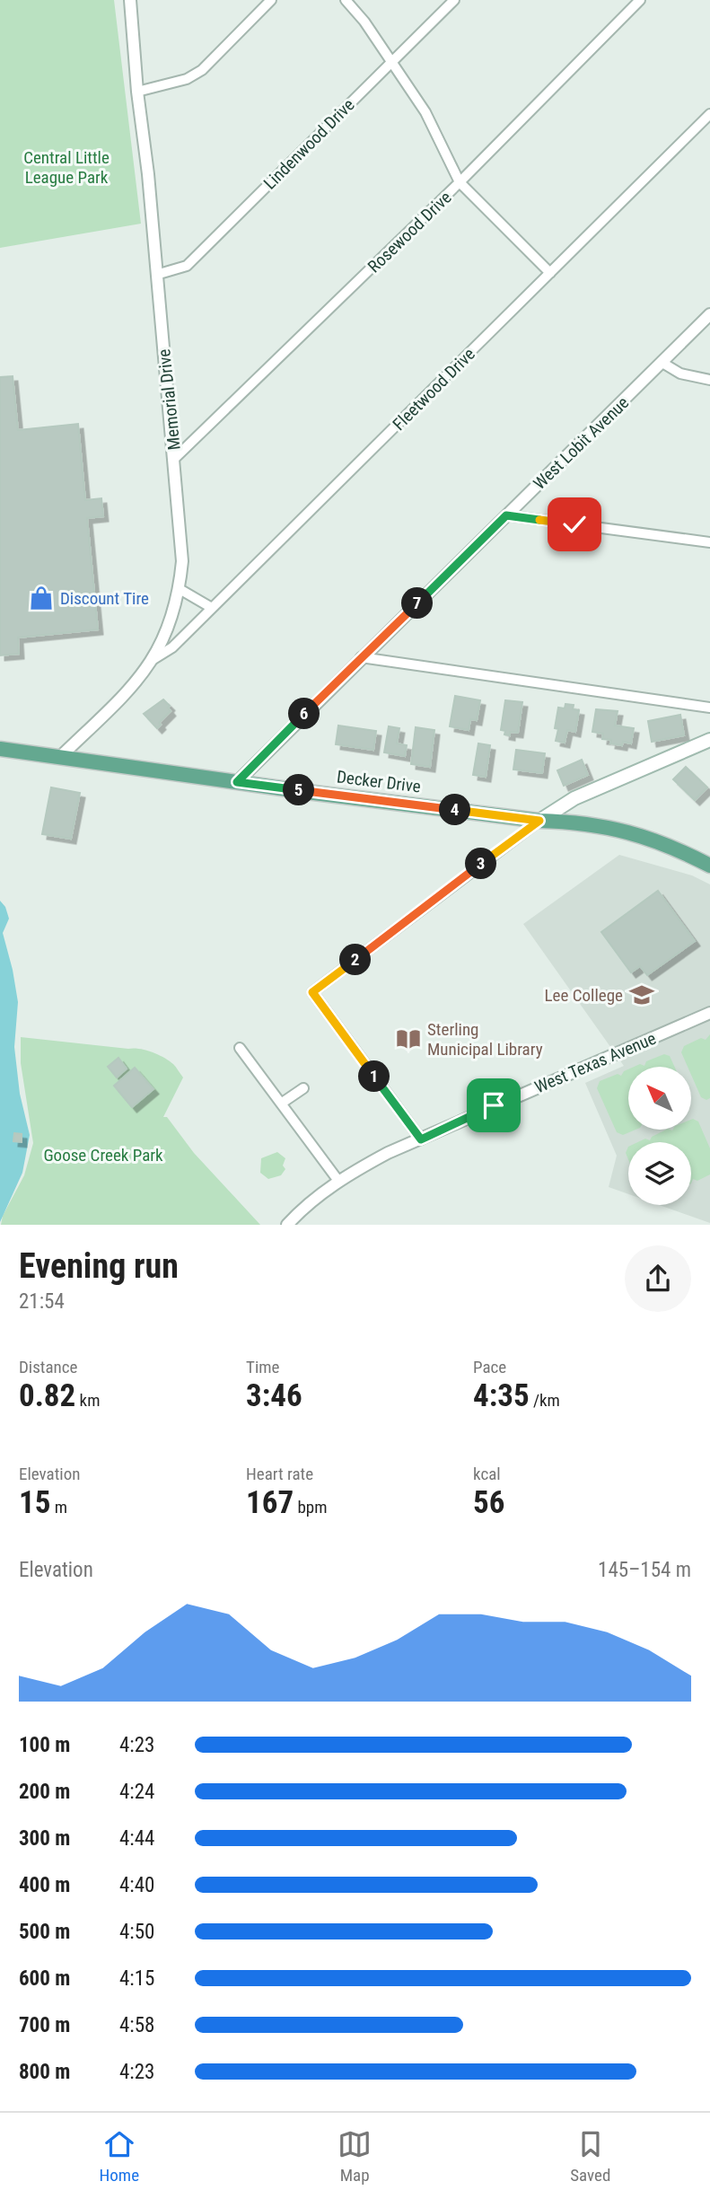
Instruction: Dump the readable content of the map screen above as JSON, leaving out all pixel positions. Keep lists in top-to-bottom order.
{
  "streets": {
    "main road": ["Decker Drive"],
    "street": [
      "Lindenwood Drive",
      "Rosewood Drive",
      "Fleetwood Drive",
      "Memorial Drive",
      "West Lobit Avenue",
      "West Texas Avenue"
    ]
  },
  "crossings": [
    ["Lindenwood Drive", "Memorial Drive"],
    ["Rosewood Drive", "Memorial Drive"],
    ["Fleetwood Drive", "Memorial Drive"],
    ["Memorial Drive", "Decker Drive"],
    ["West Lobit Avenue", "Decker Drive"]
  ],
  "parks": ["Central Little League Park", "Goose Creek Park"],
  "places": {
    "shop": ["Discount Tire"],
    "school or university": ["Lee College"],
    "library": ["Sterling Municipal Library"]
  },
  "north": "top left",
  "page": {
    "pins": [
      "7",
      "6",
      "5",
      "4",
      "3",
      "2",
      "1"
    ],
    "heading": ["Evening run", "21:54"],
    "stats": [
      ["Distance", "0.82 km"],
      ["Time", "3:46"],
      ["Pace", "4:35 /km"],
      ["Elevation", "15 m"],
      ["Heart rate", "167 bpm"],
      ["kcal", "56"]
    ],
    "chart": ["Elevation", "145–154 m"],
    "list": [
      {
        "name": "100 m",
        "note": "4:23"
      },
      {
        "name": "200 m",
        "note": "4:24"
      },
      {
        "name": "300 m",
        "note": "4:44"
      },
      {
        "name": "400 m",
        "note": "4:40"
      },
      {
        "name": "500 m",
        "note": "4:50"
      },
      {
        "name": "600 m",
        "note": "4:15"
      },
      {
        "name": "700 m",
        "note": "4:58"
      },
      {
        "name": "800 m",
        "note": "4:23"
      }
    ],
    "tabs": ["Home", "Map", "Saved"]
  }
}
